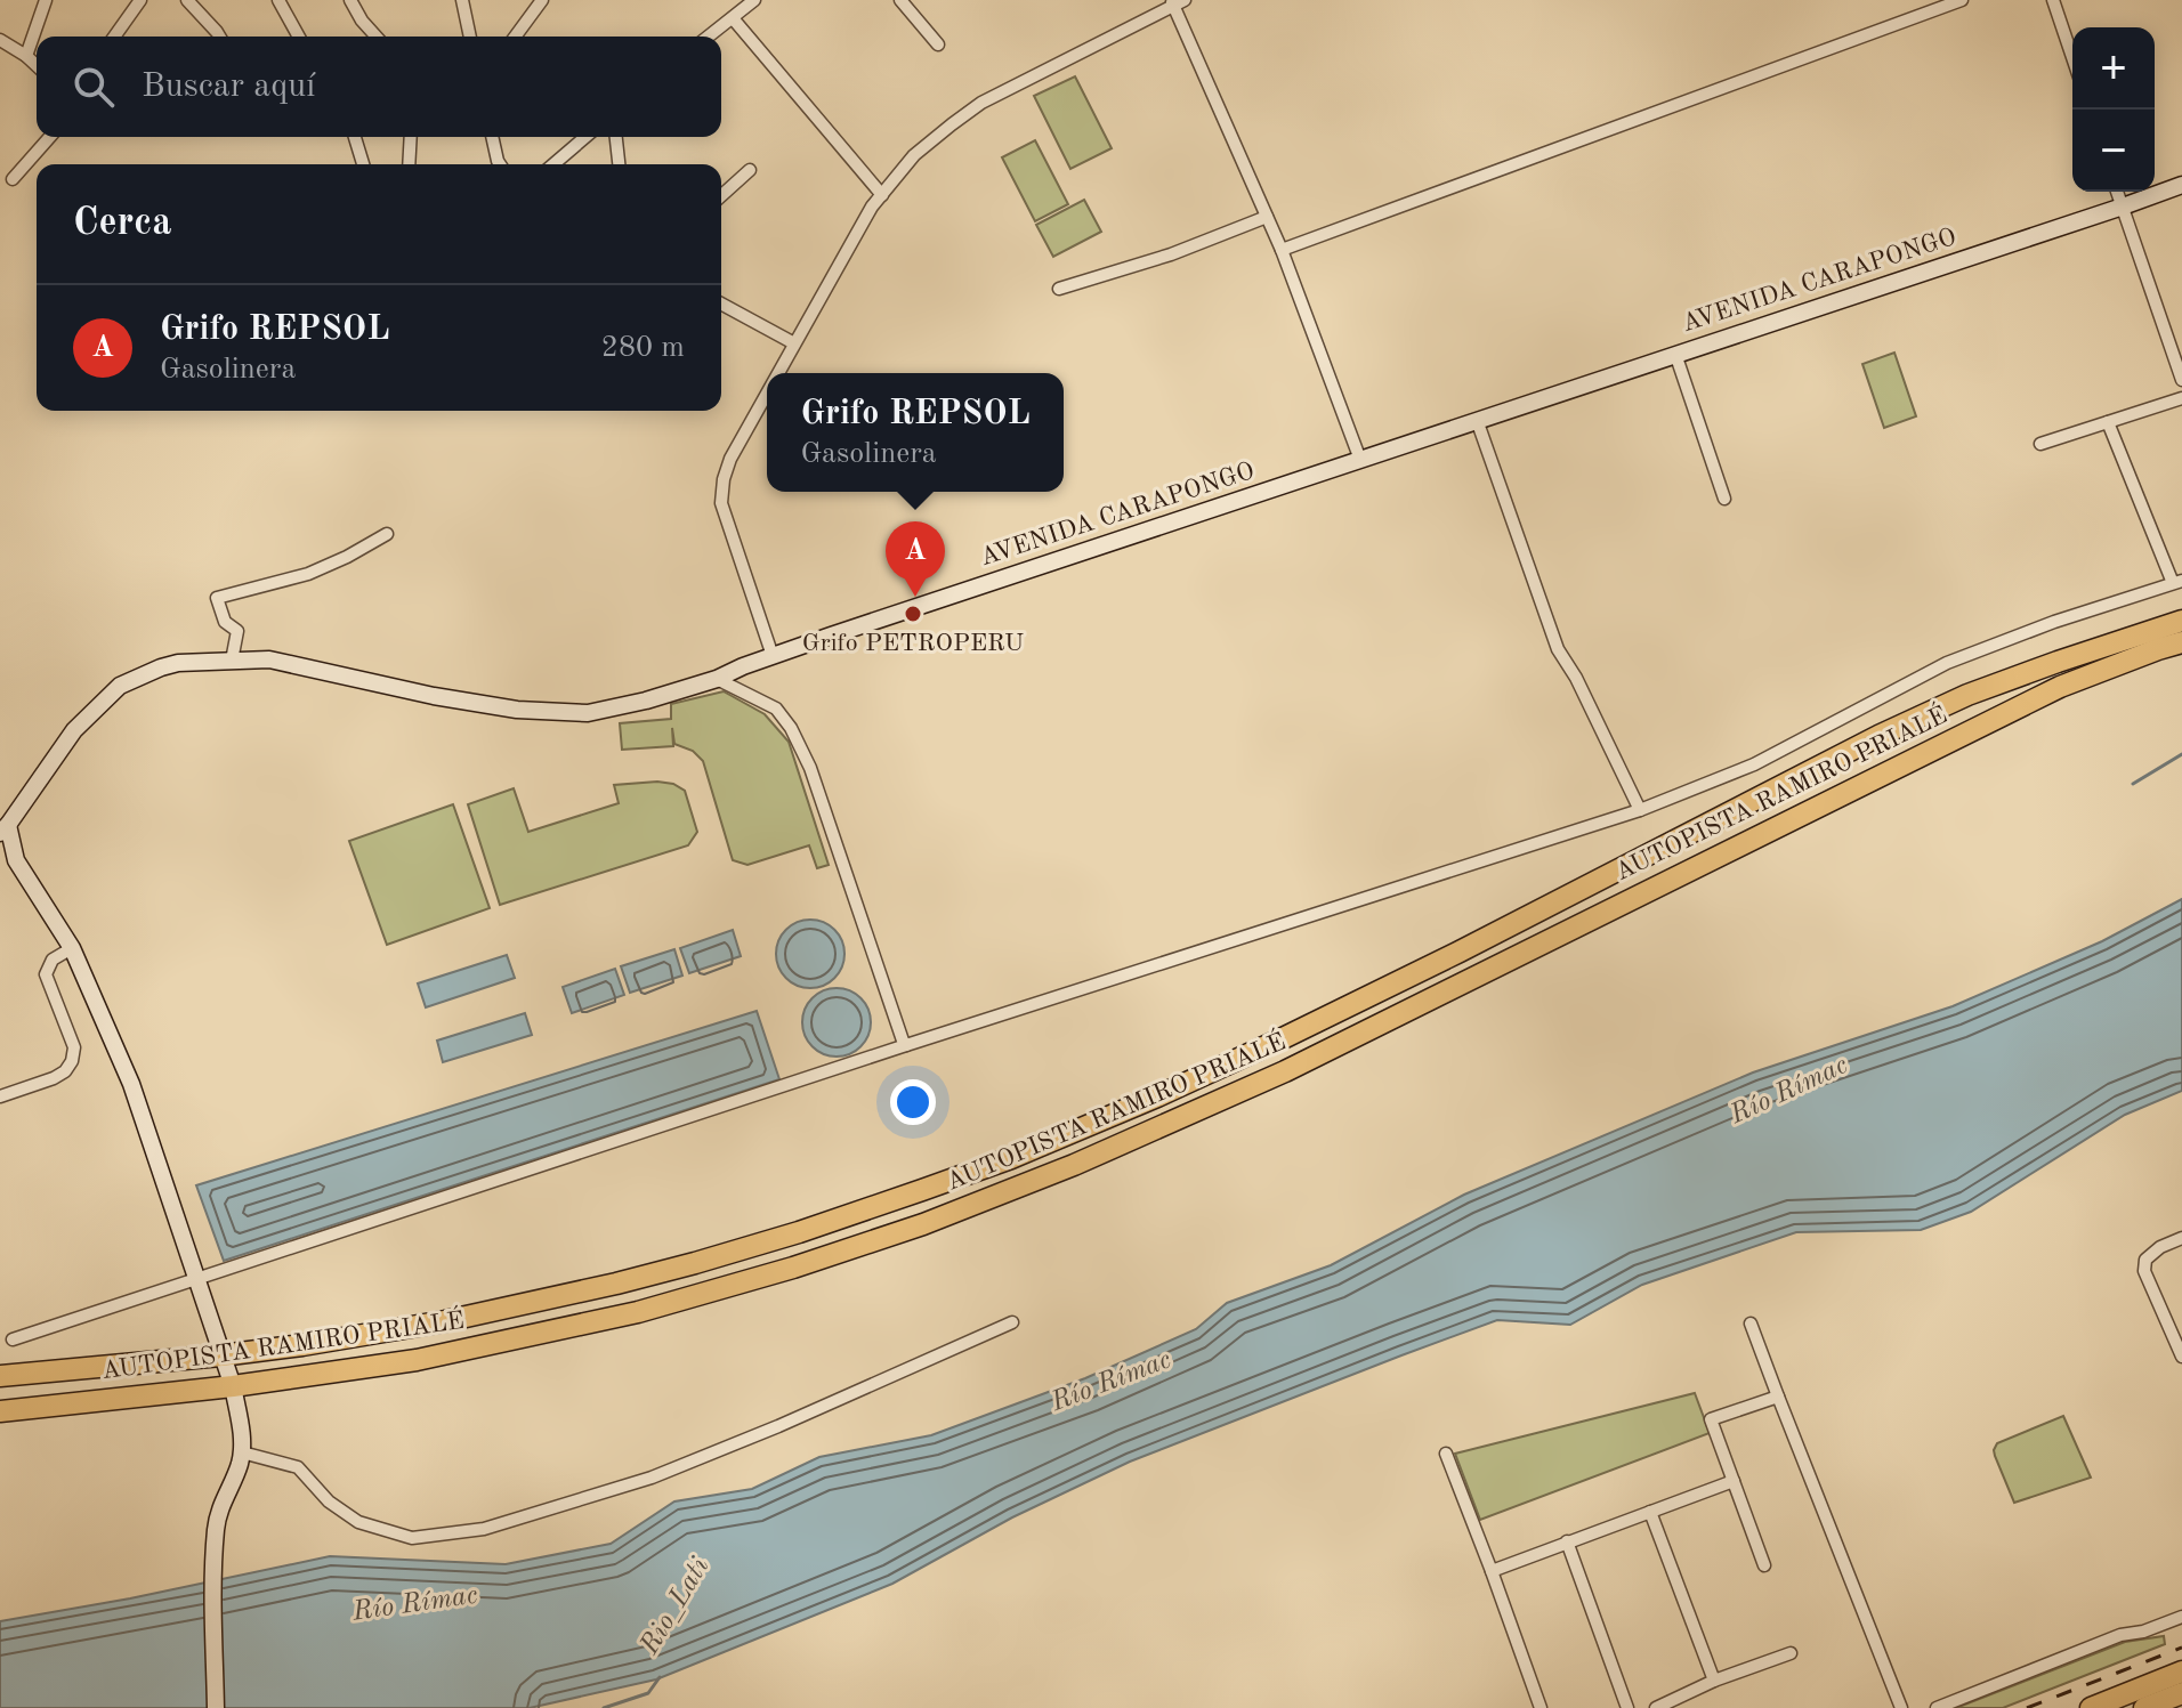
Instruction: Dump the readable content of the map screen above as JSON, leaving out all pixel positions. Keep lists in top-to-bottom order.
{
  "streets": {
    "highway": ["AUTOPISTA RAMIRO PRIALÉ"],
    "street": ["AVENIDA CARAPONGO"]
  },
  "water": ["Río Rímac", "Rio_Lati"],
  "places": ["Grifo PETROPERU"],
  "page": {
    "map_buttons": ["+", "−"],
    "search": "Buscar aquí",
    "heading": "Cerca",
    "list": [
      {
        "mark": "A",
        "name": "Grifo REPSOL",
        "note": "Gasolinera",
        "value": "280 m"
      }
    ],
    "popup": ["Grifo REPSOL", "Gasolinera"],
    "pins": "A"
  }
}
